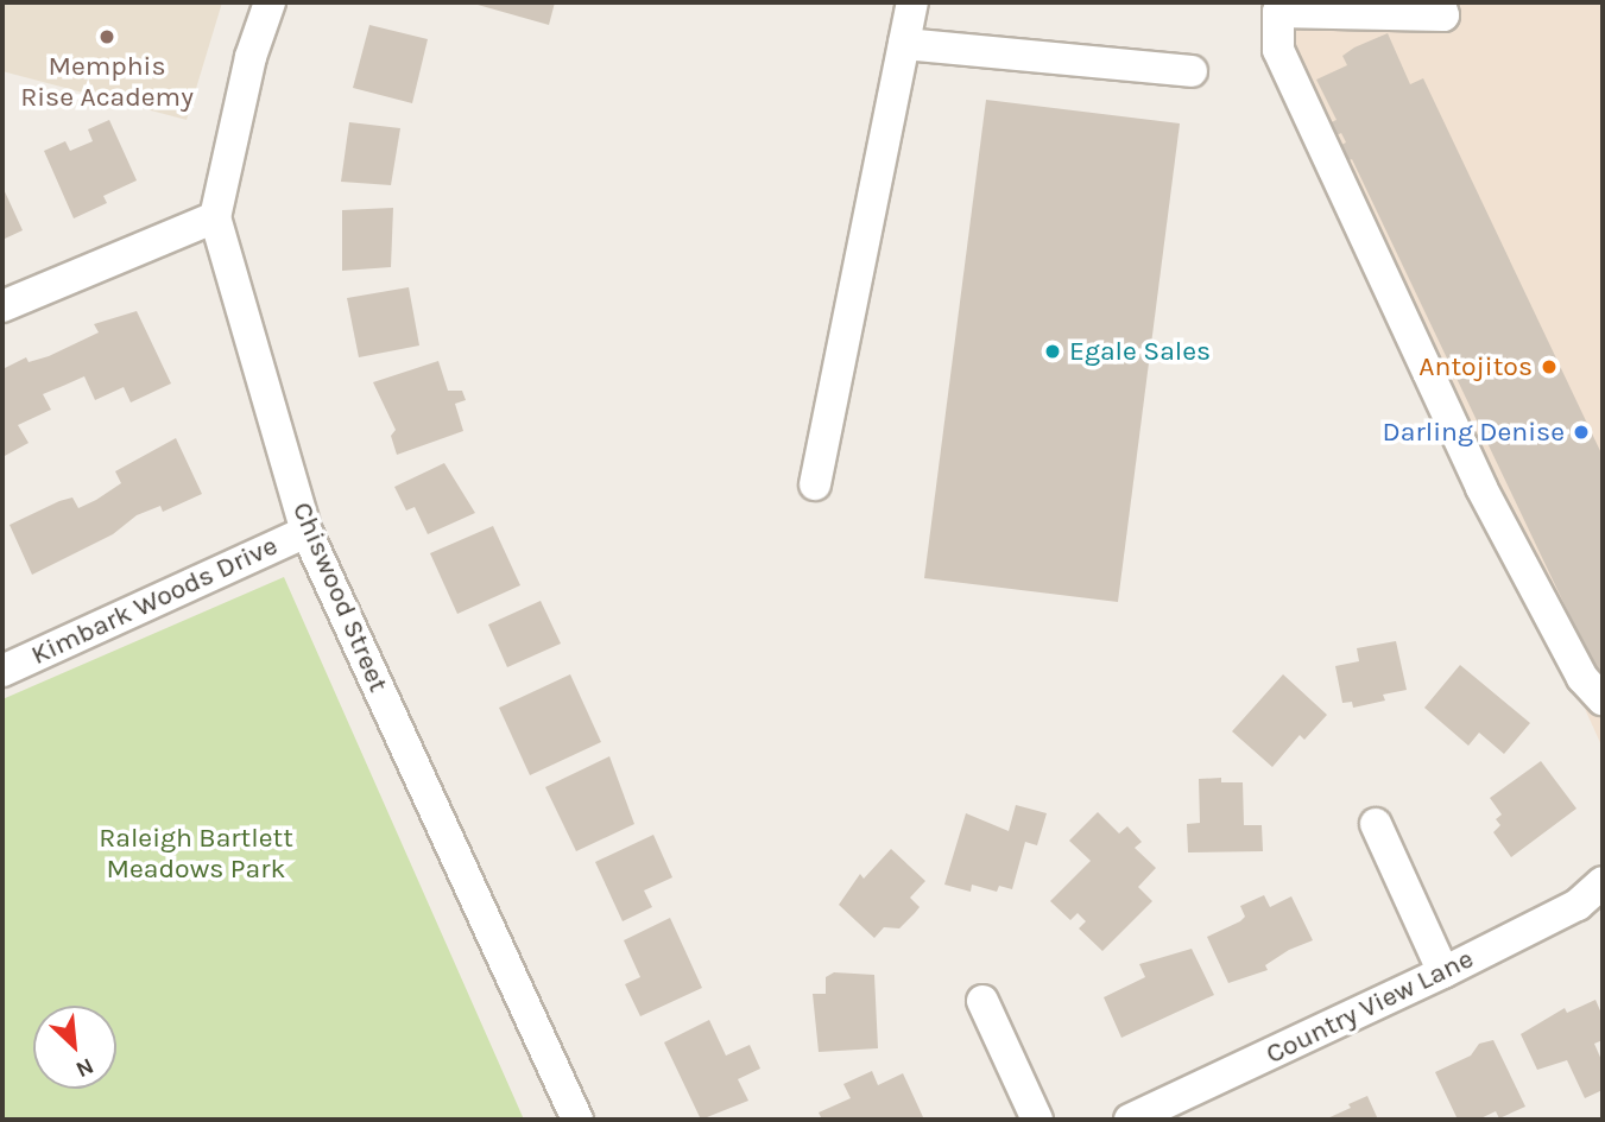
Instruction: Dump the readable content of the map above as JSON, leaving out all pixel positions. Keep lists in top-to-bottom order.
{
  "streets": {
    "street": ["Chiswood Street", "Kimbark Woods Drive", "Country View Lane"]
  },
  "crossings": [
    ["Chiswood Street", "Kimbark Woods Drive"]
  ],
  "parks": ["Raleigh Bartlett Meadows Park"],
  "places": [
    "Memphis Rise Academy",
    "Egale Sales",
    "Antojitos",
    "Darling Denise"
  ],
  "north": "bottom right"
}
